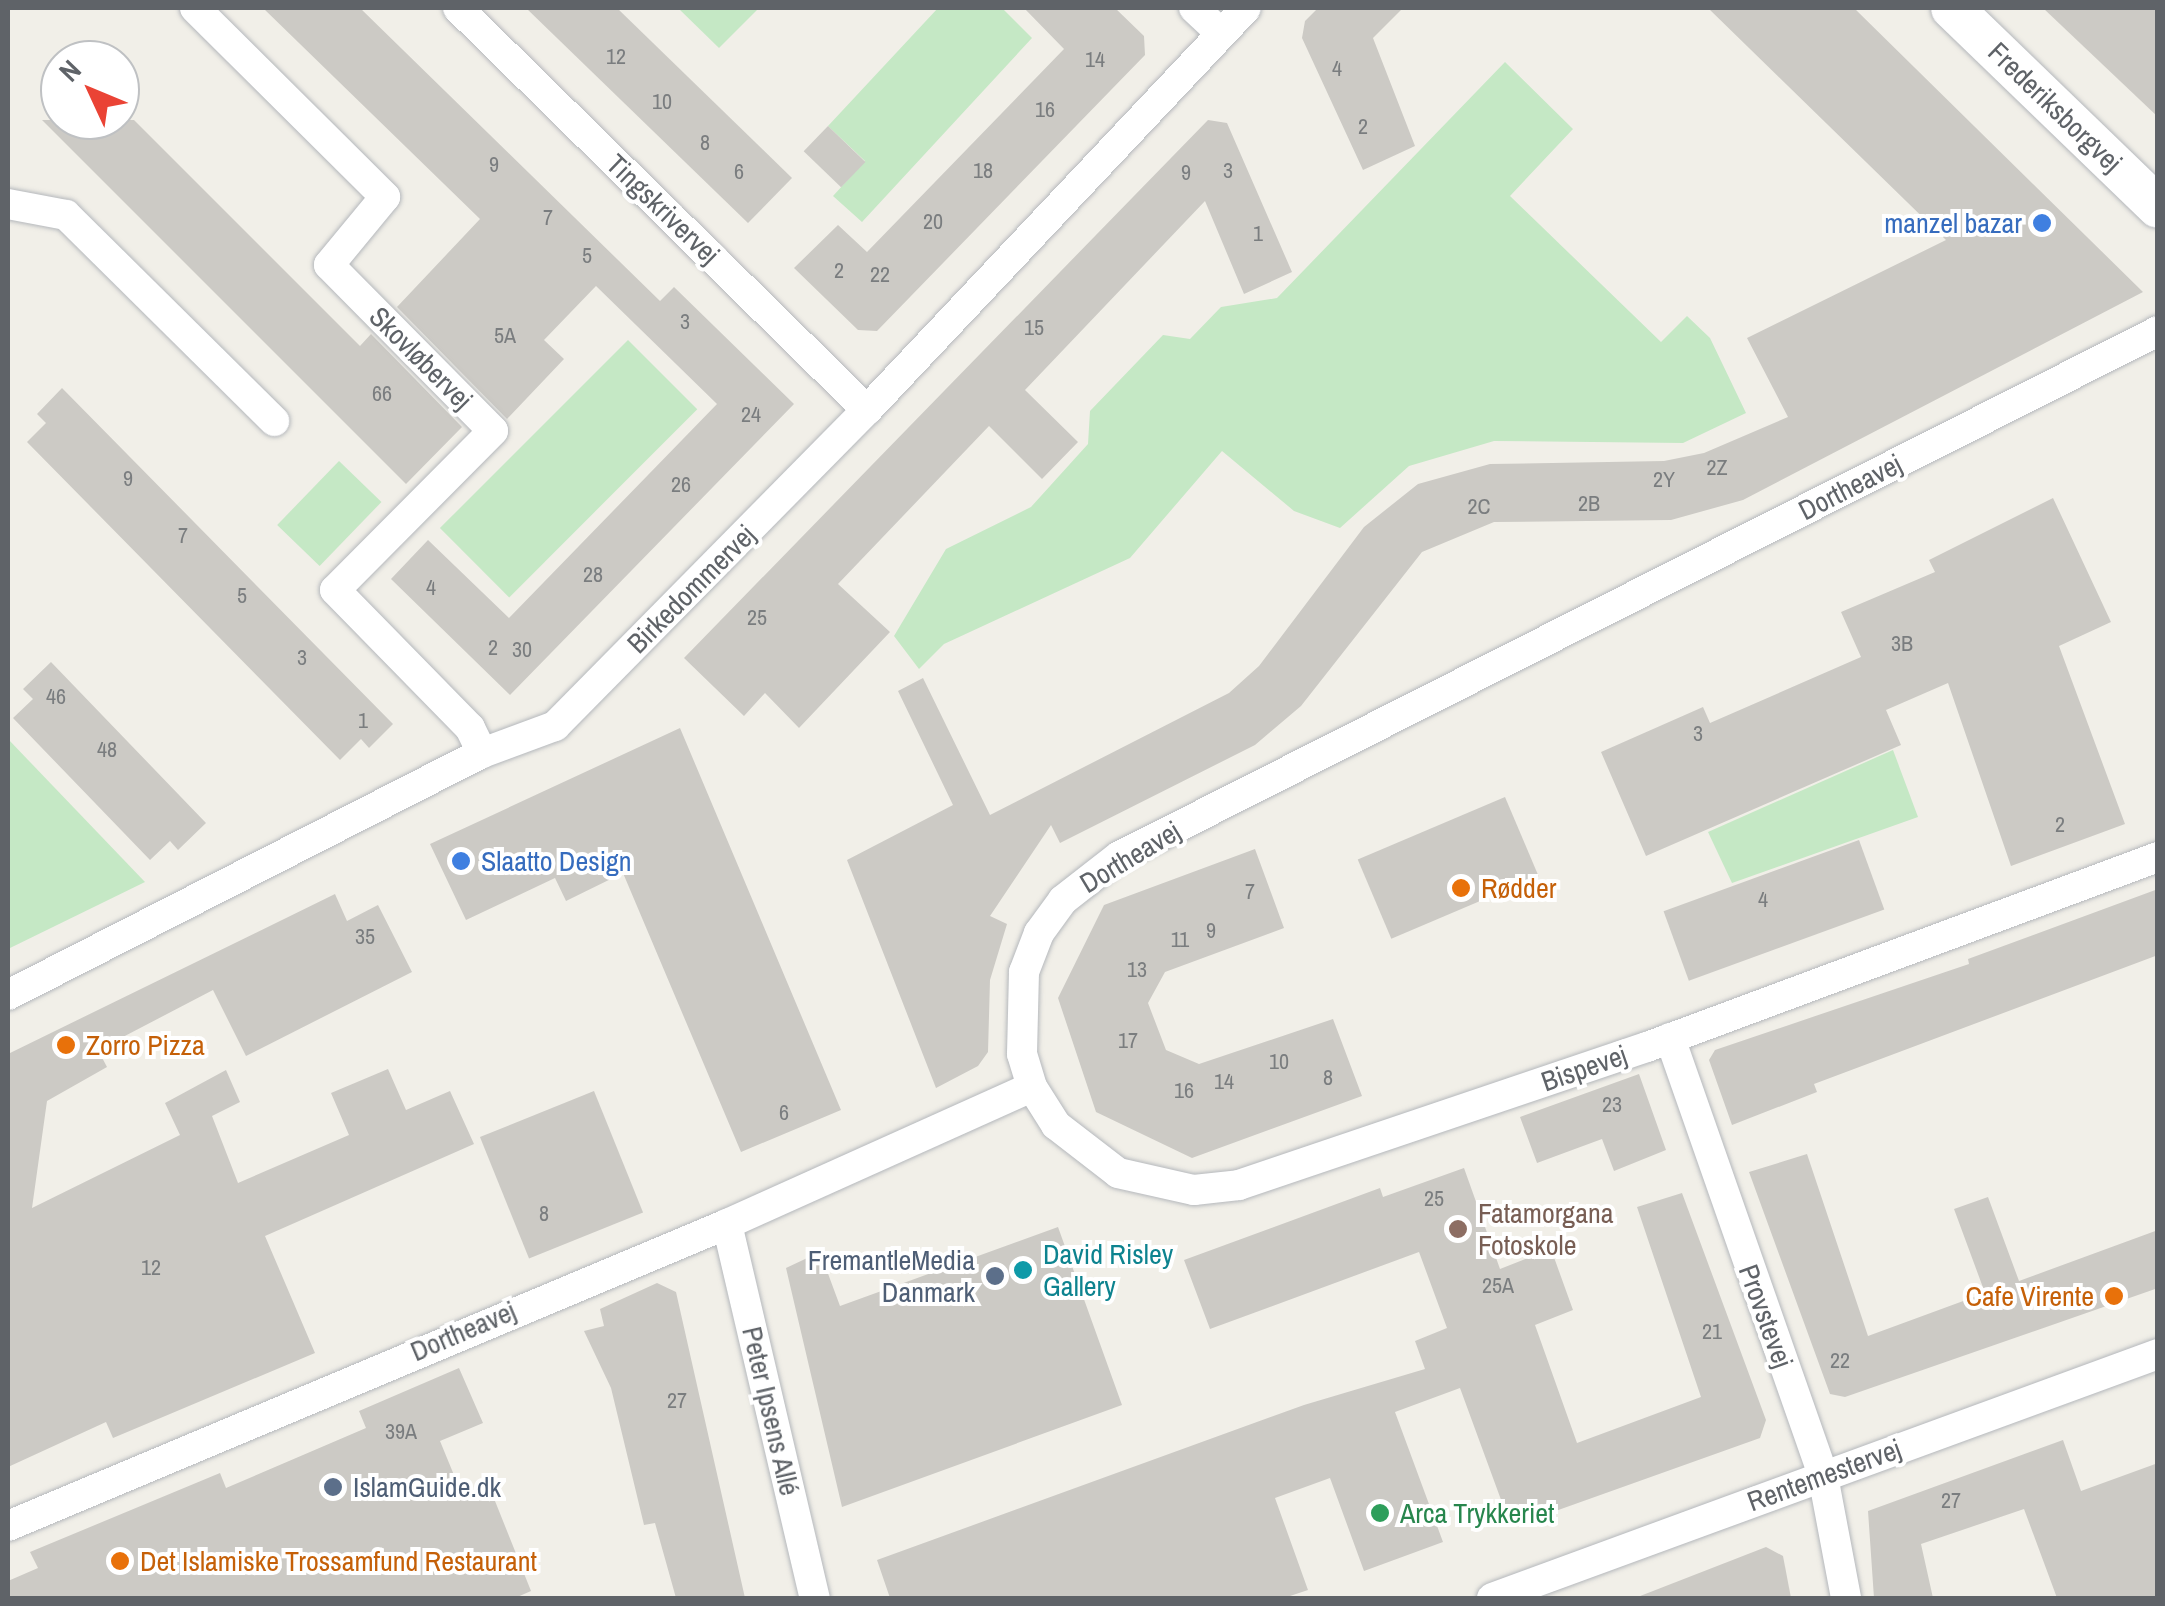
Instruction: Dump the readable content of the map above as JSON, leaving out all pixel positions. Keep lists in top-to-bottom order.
{
  "streets": {
    "street": [
      "Frederiksborgvej",
      "Tingskrivervej",
      "Skovløbervej",
      "Dortheavej",
      "Birkedommervej",
      "Bispevej",
      "Provstevej",
      "Peter Ipsens Allé",
      "Rentemestervej"
    ]
  },
  "crossings": [
    ["Tingskrivervej", "Birkedommervej"],
    ["Skovløbervej", "Birkedommervej"],
    ["Dortheavej", "Bispevej"],
    ["Dortheavej", "Peter Ipsens Allé"],
    ["Bispevej", "Provstevej"],
    ["Provstevej", "Rentemestervej"]
  ],
  "places": [
    "manzel bazar",
    "Slaatto Design",
    "Rødder",
    "Zorro Pizza",
    "Fatamorgana Fotoskole",
    "David Risley Gallery",
    "FremantleMedia Danmark",
    "Cafe Virente",
    "IslamGuide.dk",
    "Arca Trykkeriet",
    "Det Islamiske Trossamfund Restaurant"
  ],
  "house_numbers": [
    "12",
    "14",
    "4",
    "10",
    "16",
    "2",
    "8",
    "9",
    "18",
    "3",
    "6",
    "9",
    "7",
    "20",
    "1",
    "5",
    "2",
    "22",
    "3",
    "15",
    "5A",
    "66",
    "24",
    "2Z",
    "9",
    "2Y",
    "26",
    "2B",
    "2C",
    "7",
    "28",
    "4",
    "5",
    "25",
    "3B",
    "2",
    "30",
    "3",
    "46",
    "1",
    "3",
    "48",
    "2",
    "7",
    "4",
    "9",
    "35",
    "11",
    "13",
    "17",
    "10",
    "8",
    "14",
    "16",
    "23",
    "6",
    "25",
    "8",
    "12",
    "25A",
    "21",
    "22",
    "27",
    "39A",
    "27"
  ],
  "north": "top left"
}
